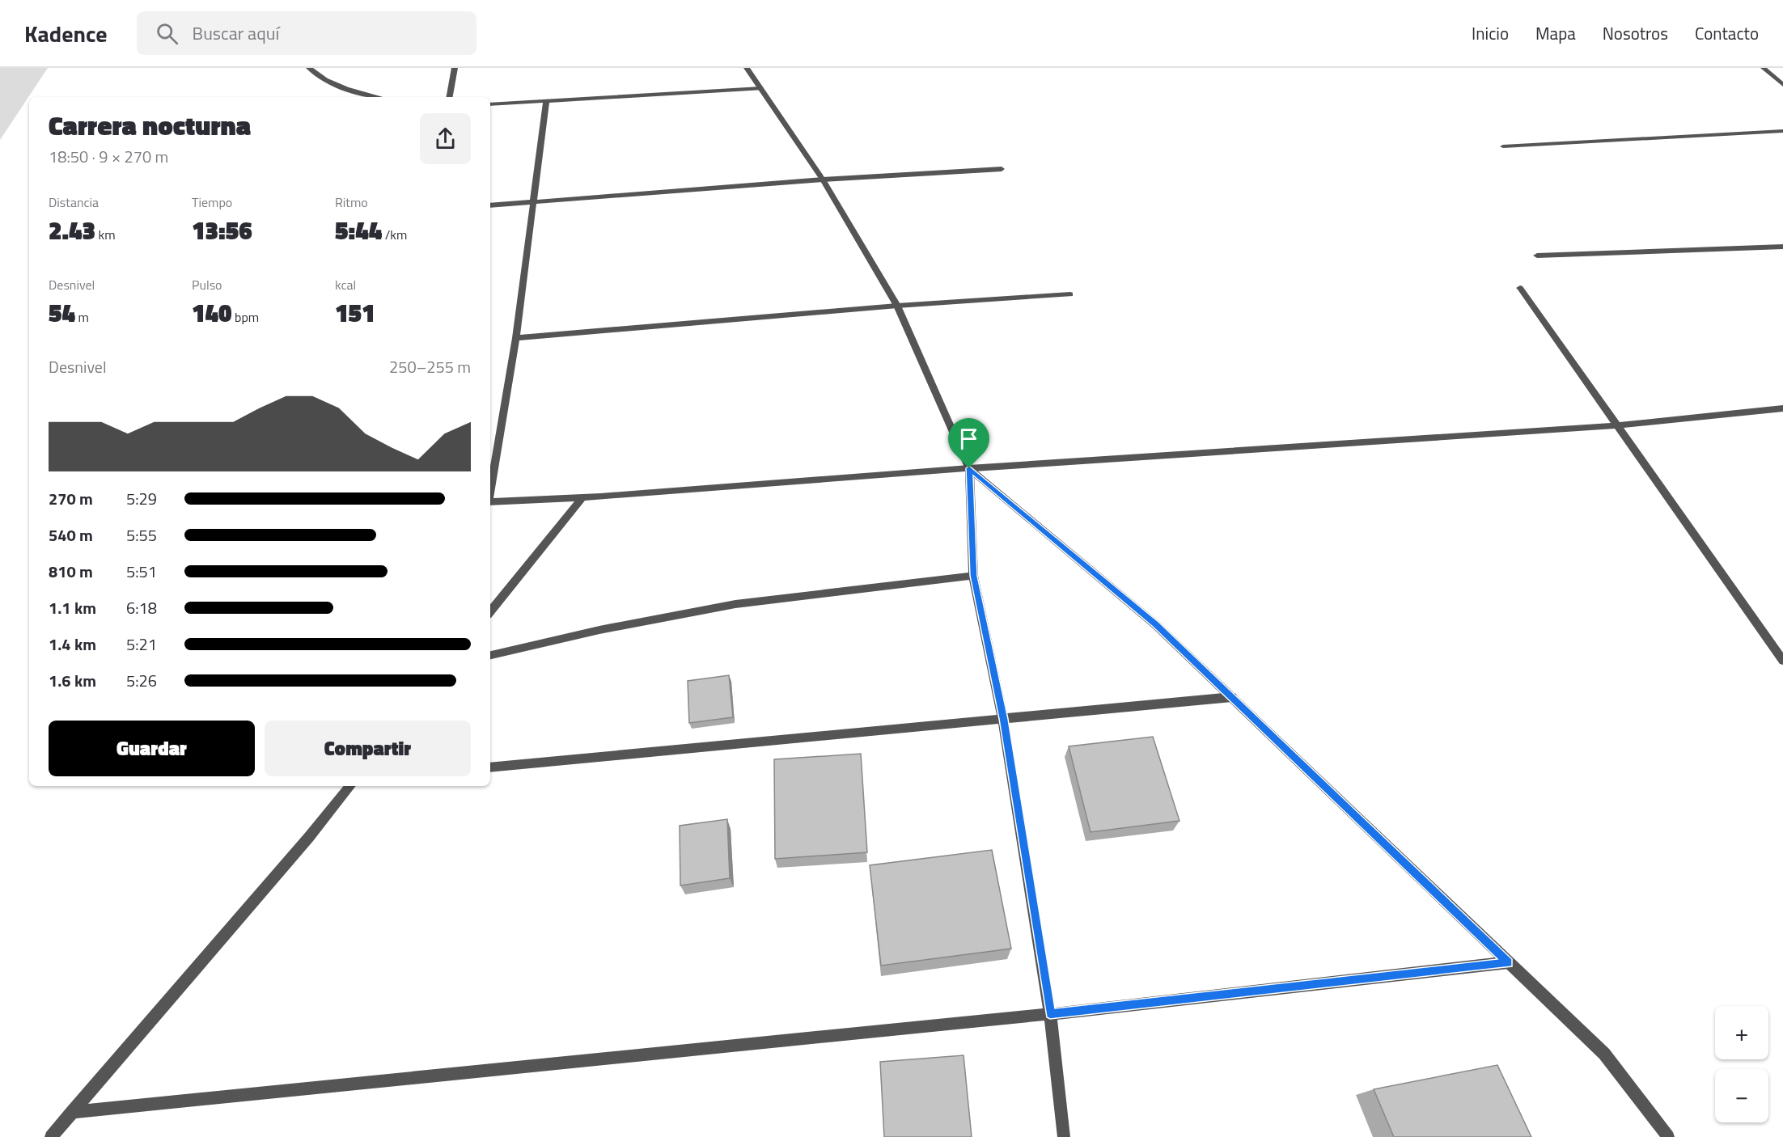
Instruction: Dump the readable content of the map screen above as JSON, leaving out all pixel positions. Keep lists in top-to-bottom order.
{
  "page": {
    "header": "Kadence",
    "search": "Buscar aquí",
    "nav": [
      "Inicio",
      "Mapa",
      "Nosotros",
      "Contacto"
    ],
    "heading": ["Carrera nocturna", "18:50 · 9 × 270 m"],
    "stats": [
      ["Distancia", "2.43 km"],
      ["Tiempo", "13:56"],
      ["Ritmo", "5:44 /km"],
      ["Desnivel", "54 m"],
      ["Pulso", "140 bpm"],
      ["kcal", "151"]
    ],
    "chart": ["Desnivel", "250–255 m"],
    "list": [
      {
        "name": "270 m",
        "note": "5:29"
      },
      {
        "name": "540 m",
        "note": "5:55"
      },
      {
        "name": "810 m",
        "note": "5:51"
      },
      {
        "name": "1.1 km",
        "note": "6:18"
      },
      {
        "name": "1.4 km",
        "note": "5:21"
      },
      {
        "name": "1.6 km",
        "note": "5:26"
      }
    ],
    "buttons": ["Guardar", "Compartir"],
    "map_buttons": ["+", "−"]
  }
}
